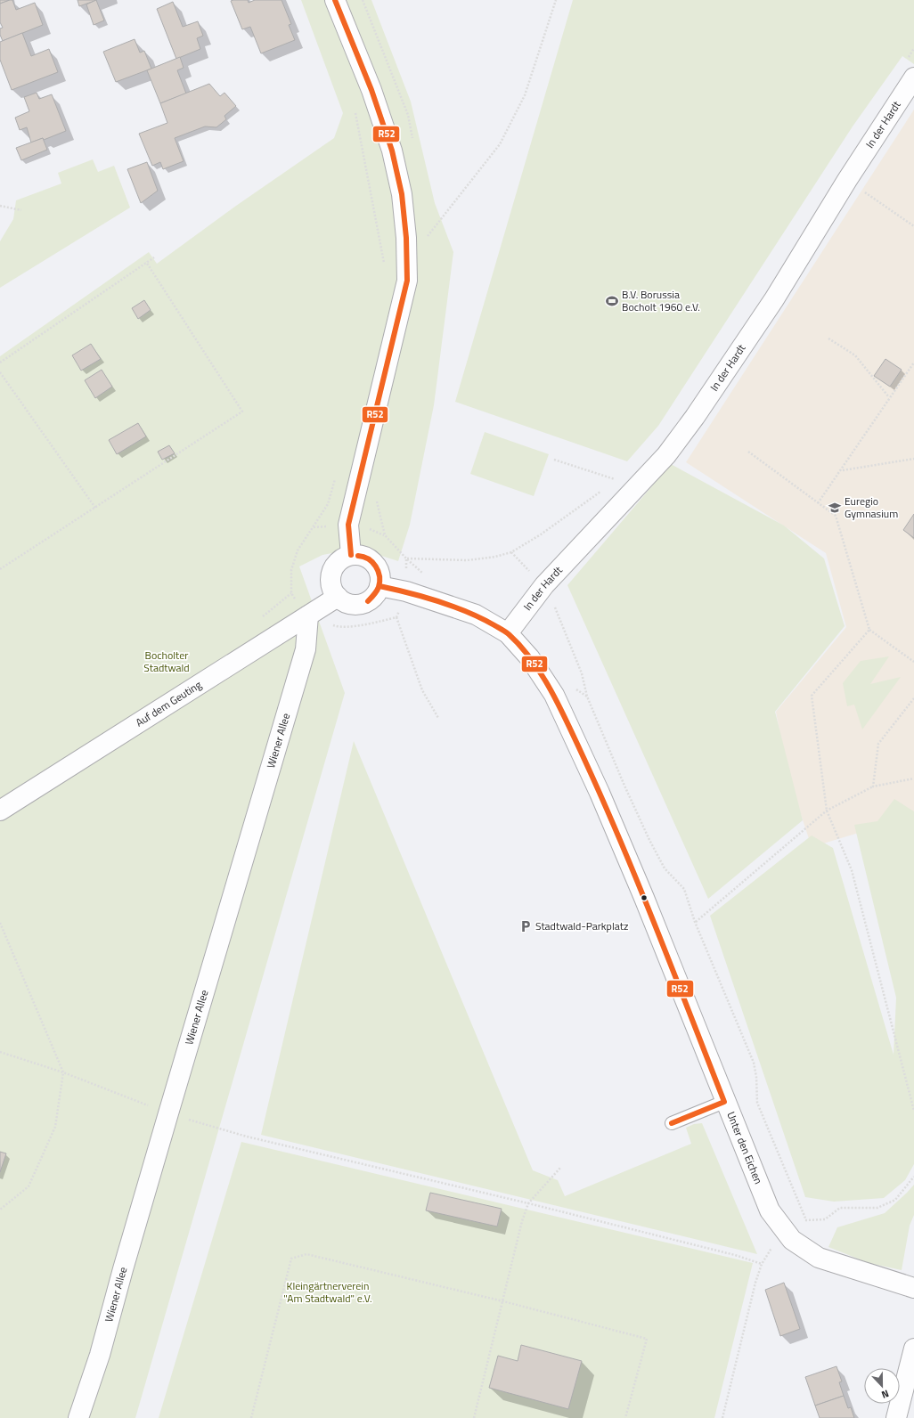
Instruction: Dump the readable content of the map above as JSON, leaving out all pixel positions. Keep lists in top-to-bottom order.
{
  "streets": {
    "street": [
      "In der Hardt",
      "Auf dem Geuting",
      "Wiener Allee",
      "Unter den Eichen"
    ]
  },
  "crossings": [
    ["In der Hardt", "Unter den Eichen"],
    ["Auf dem Geuting", "Wiener Allee"],
    ["Auf dem Geuting", "Unter den Eichen"]
  ],
  "parks": ["Bocholter Stadtwald", "Kleingärtnerverein \"Am Stadtwald\" e.V."],
  "places": {
    "sports": ["B.V. Borussia Bocholt 1960 e.V."],
    "school or university": ["Euregio Gymnasium"],
    "parking": ["Stadtwald-Parkplatz"]
  },
  "lines": ["transit line R52"],
  "north": "bottom"
}
